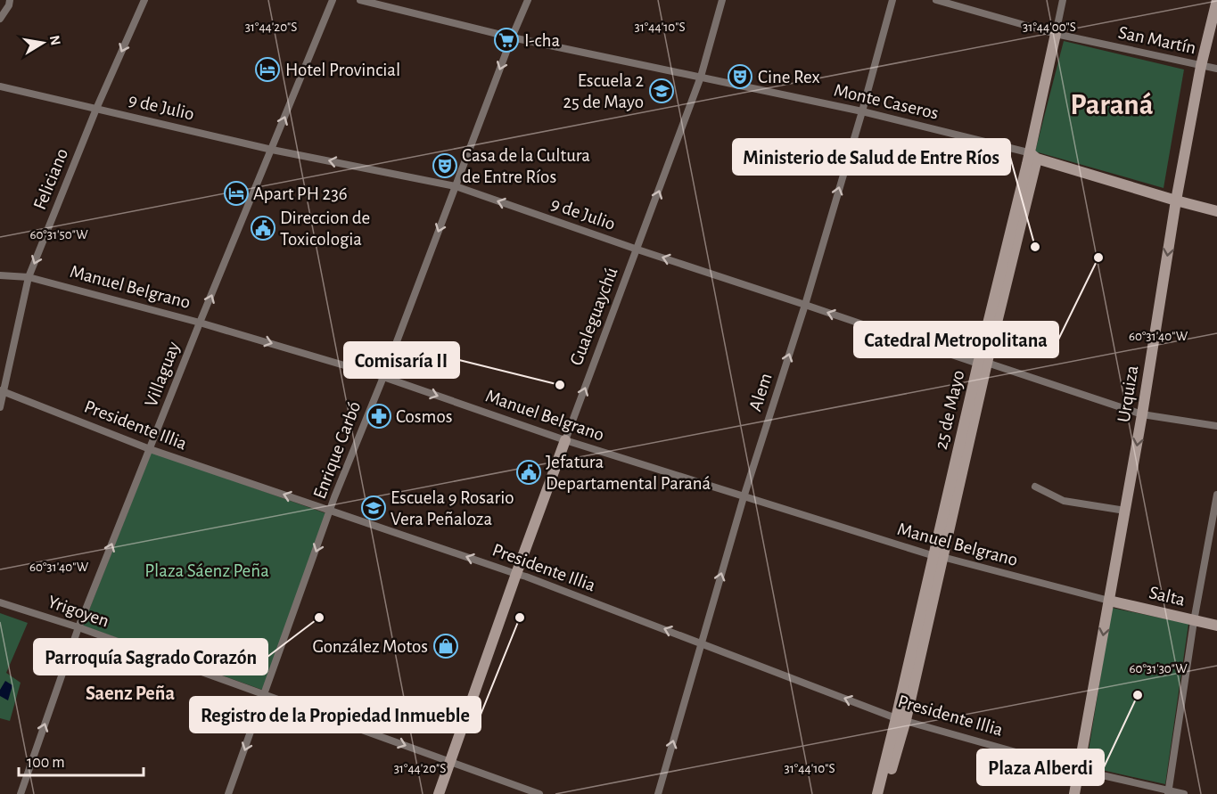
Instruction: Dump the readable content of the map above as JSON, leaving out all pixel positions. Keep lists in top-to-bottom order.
{
  "streets": {
    "street": [
      "San Martín",
      "Monte Caseros",
      "9 de Julio",
      "Feliciano",
      "Manuel Belgrano",
      "Gualeguaychú",
      "Villaguay",
      "Alem",
      "Urquiza",
      "25 de Mayo",
      "Presidente Illia",
      "Enrique Carbó",
      "Salta",
      "Yrigoyen"
    ]
  },
  "crossings": [
    ["San Martín", "Urquiza"],
    ["San Martín", "25 de Mayo"],
    ["Monte Caseros", "Gualeguaychú"],
    ["Monte Caseros", "Alem"],
    ["Monte Caseros", "25 de Mayo"],
    ["Monte Caseros", "Enrique Carbó"],
    ["9 de Julio", "Feliciano"],
    ["9 de Julio", "Gualeguaychú"],
    ["9 de Julio", "Villaguay"],
    ["9 de Julio", "Alem"],
    ["9 de Julio", "Urquiza"],
    ["9 de Julio", "25 de Mayo"],
    ["9 de Julio", "Enrique Carbó"],
    ["Feliciano", "Manuel Belgrano"],
    ["Feliciano", "Presidente Illia"],
    ["Manuel Belgrano", "Gualeguaychú"],
    ["Manuel Belgrano", "Villaguay"],
    ["Manuel Belgrano", "Alem"],
    ["Manuel Belgrano", "Urquiza"],
    ["Manuel Belgrano", "25 de Mayo"],
    ["Manuel Belgrano", "Enrique Carbó"],
    ["Manuel Belgrano", "Salta"],
    ["Gualeguaychú", "Presidente Illia"],
    ["Gualeguaychú", "Yrigoyen"],
    ["Villaguay", "Presidente Illia"],
    ["Villaguay", "Yrigoyen"],
    ["Alem", "Presidente Illia"],
    ["Urquiza", "Presidente Illia"],
    ["Urquiza", "Salta"],
    ["25 de Mayo", "Presidente Illia"],
    ["Presidente Illia", "Enrique Carbó"],
    ["Enrique Carbó", "Yrigoyen"]
  ],
  "one_way": [
    "9 de Julio",
    "Feliciano",
    "Gualeguaychú",
    "Villaguay",
    "Alem",
    "Presidente Illia",
    "Enrique Carbó"
  ],
  "districts": ["Paraná", "Saenz Peña"],
  "parks": ["Plaza Sáenz Peña"],
  "places": {
    "supermarket": ["I-cha"],
    "hotel": ["Hotel Provincial", "Apart PH 236"],
    "theatre": ["Cine Rex", "Casa de la Cultura de Entre Ríos"],
    "school or university": ["Escuela 2 25 de Mayo", "Escuela 9 Rosario Vera Peñaloza"],
    "public building": ["Direccion de Toxicologia", "Jefatura Departamental Paraná"],
    "other": [
      "Ministerio de Salud de Entre Ríos",
      "Catedral Metropolitana",
      "Comisaría II",
      "Parroquía Sagrado Corazón",
      "Registro de la Propiedad Inmueble",
      "Plaza Alberdi"
    ],
    "pharmacy": ["Cosmos"],
    "shop": ["González Motos"]
  },
  "scale_bar": "100 m",
  "north": "right",
  "coordinates": [
    "31°44'20\"S",
    "31°44'10\"S",
    "31°44'00\"S",
    "60°31'50\"W",
    "60°31'40\"W",
    "60°31'30\"W"
  ]
}
